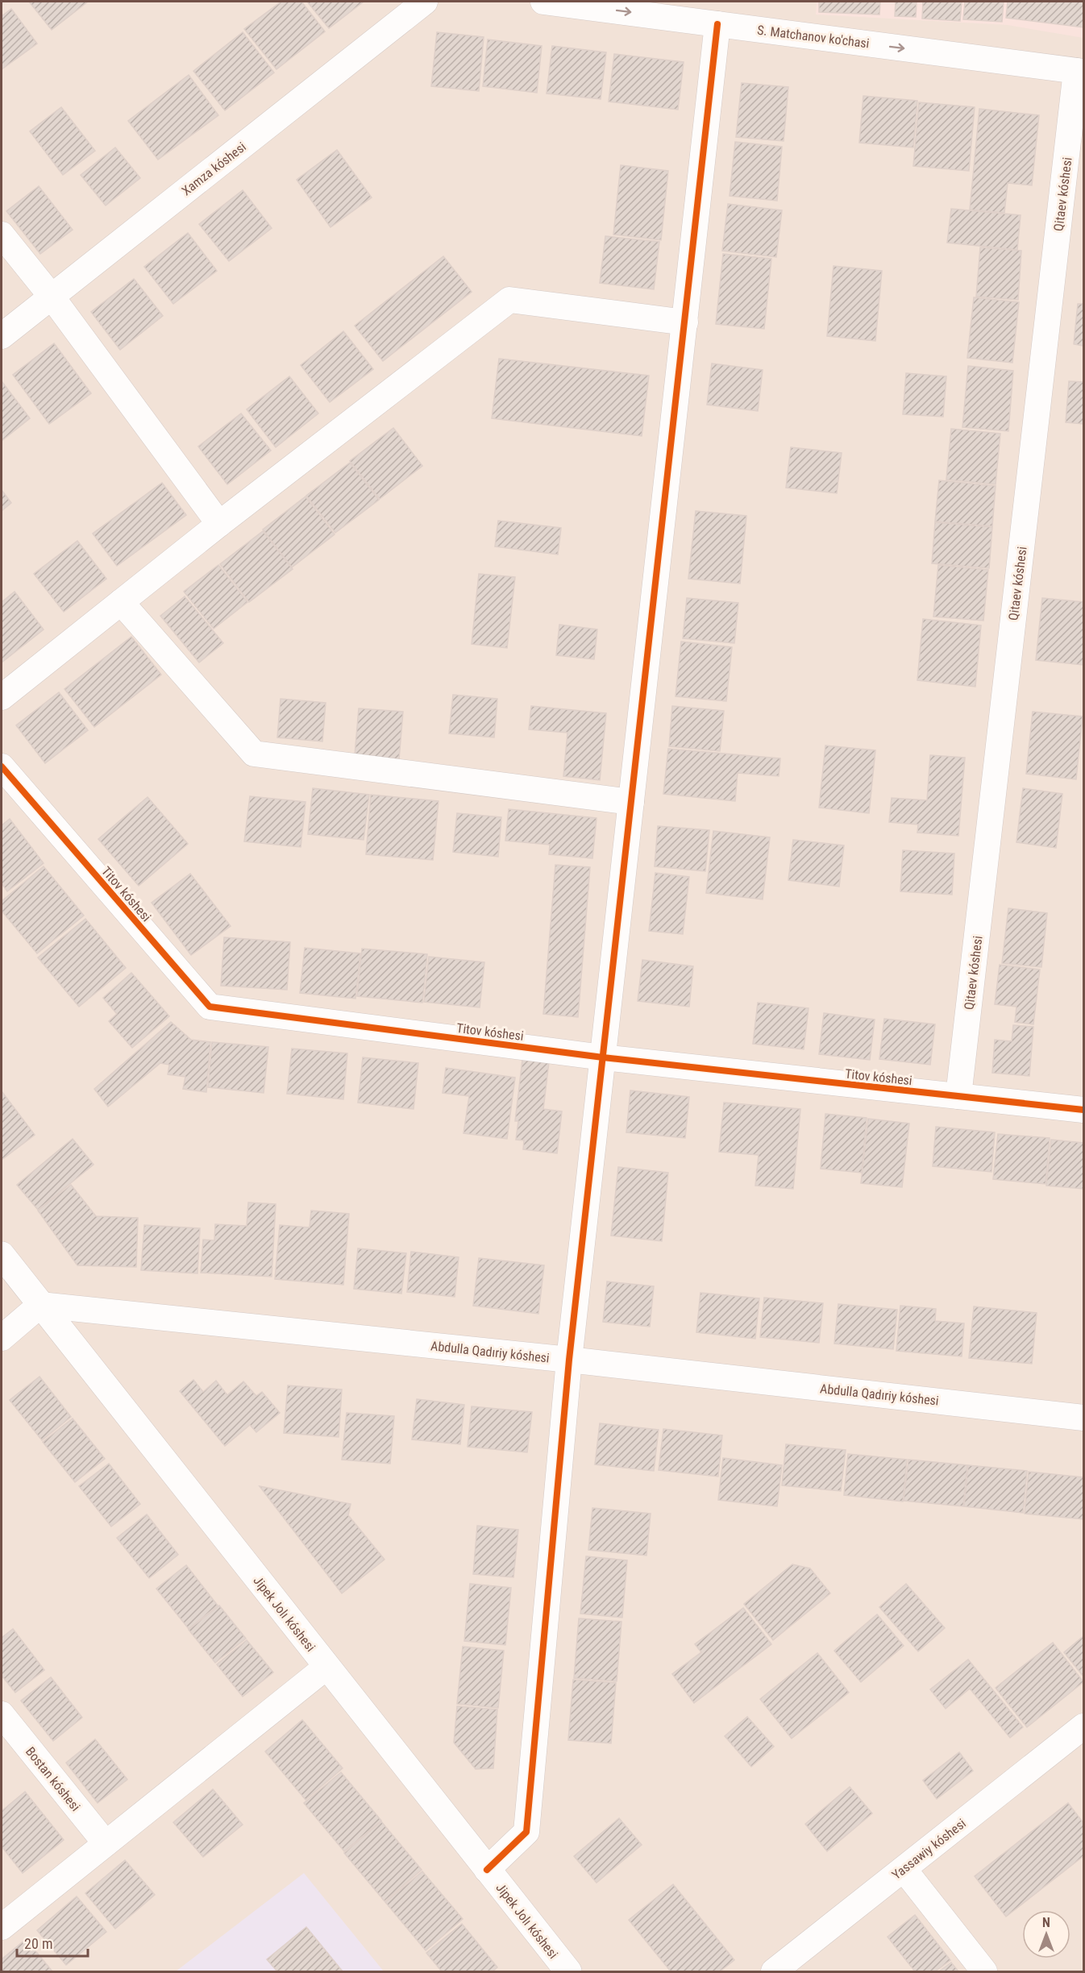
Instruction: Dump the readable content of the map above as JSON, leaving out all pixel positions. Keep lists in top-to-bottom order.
{
  "streets": {
    "street": [
      "S. Matchanov ko'chasi",
      "Xamza kóshesi",
      "Qitaev kóshesi",
      "Titov kóshesi",
      "Abdulla Qadıriy kóshesi",
      "Jipek Jolı kóshesi",
      "Bostan kóshesi",
      "Yassawiy kóshesi"
    ]
  },
  "crossings": [
    ["S. Matchanov ko'chasi", "Qitaev kóshesi"],
    ["Qitaev kóshesi", "Titov kóshesi"],
    ["Abdulla Qadıriy kóshesi", "Jipek Jolı kóshesi"]
  ],
  "one_way": ["S. Matchanov ko'chasi"],
  "scale_bar": "20 m",
  "north": "top"
}
